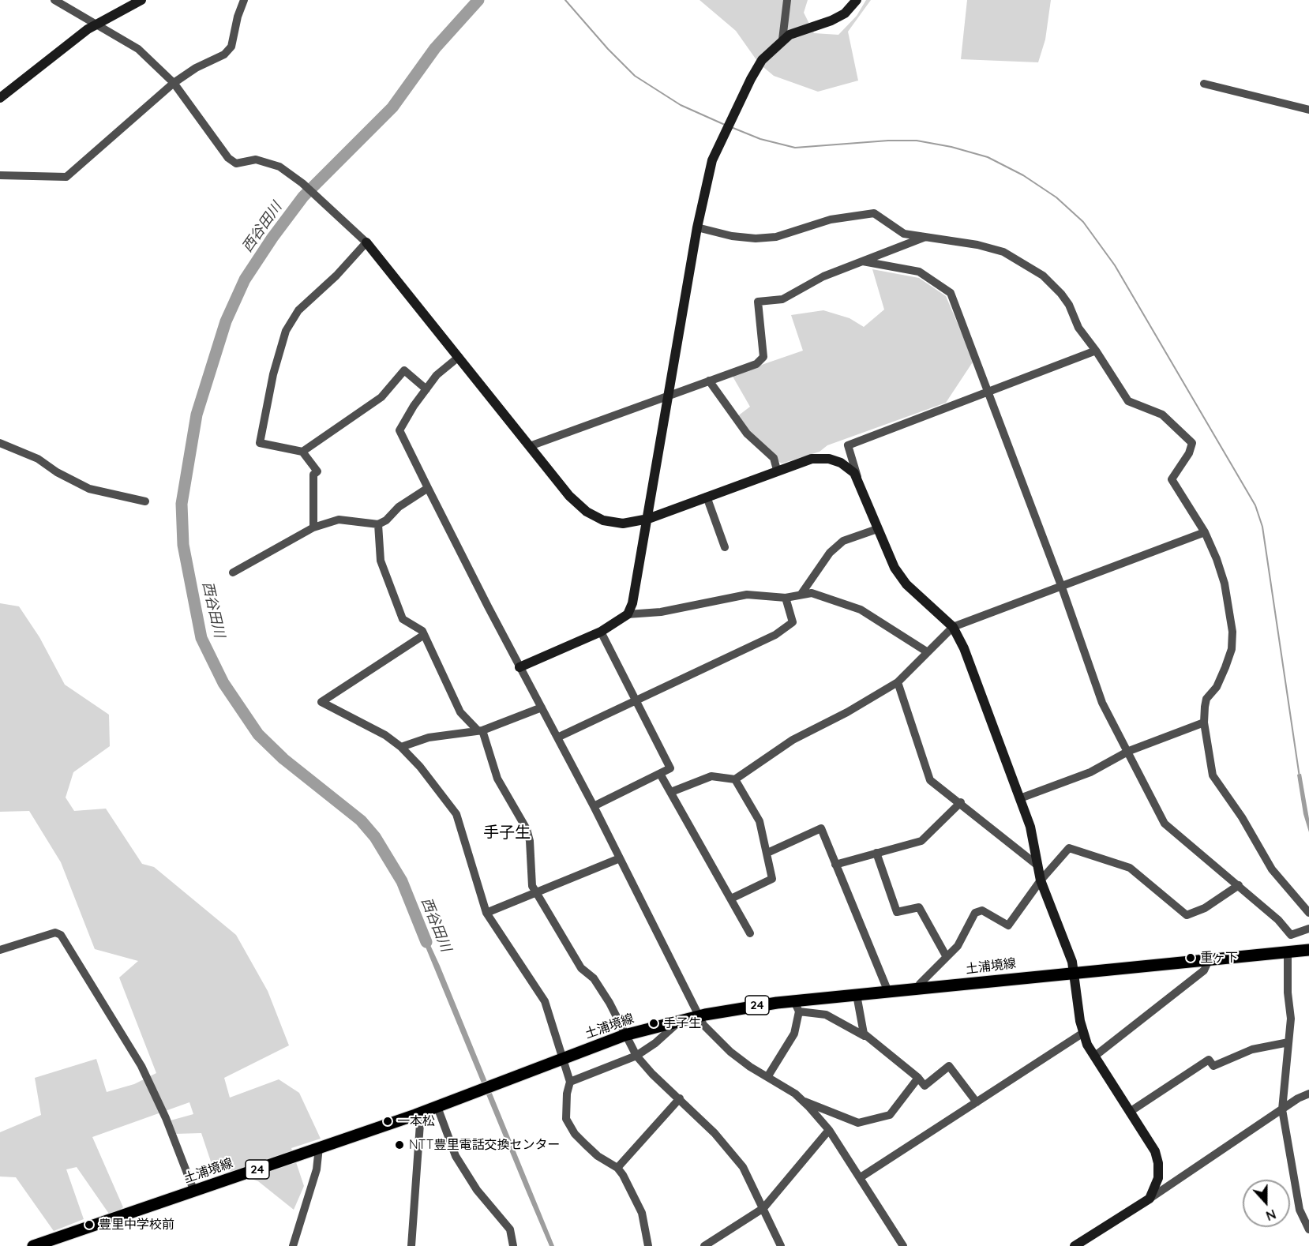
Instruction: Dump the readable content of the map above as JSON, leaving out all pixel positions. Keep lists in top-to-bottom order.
{
  "streets": {
    "main road": ["土浦境線", "24"]
  },
  "districts": ["手子生"],
  "water": ["西谷田川"],
  "places": [
    "重ヶ下",
    "手子生",
    "一本松",
    "NTT豊里電話交換センター",
    "豊里中学校前"
  ],
  "north": "bottom"
}
